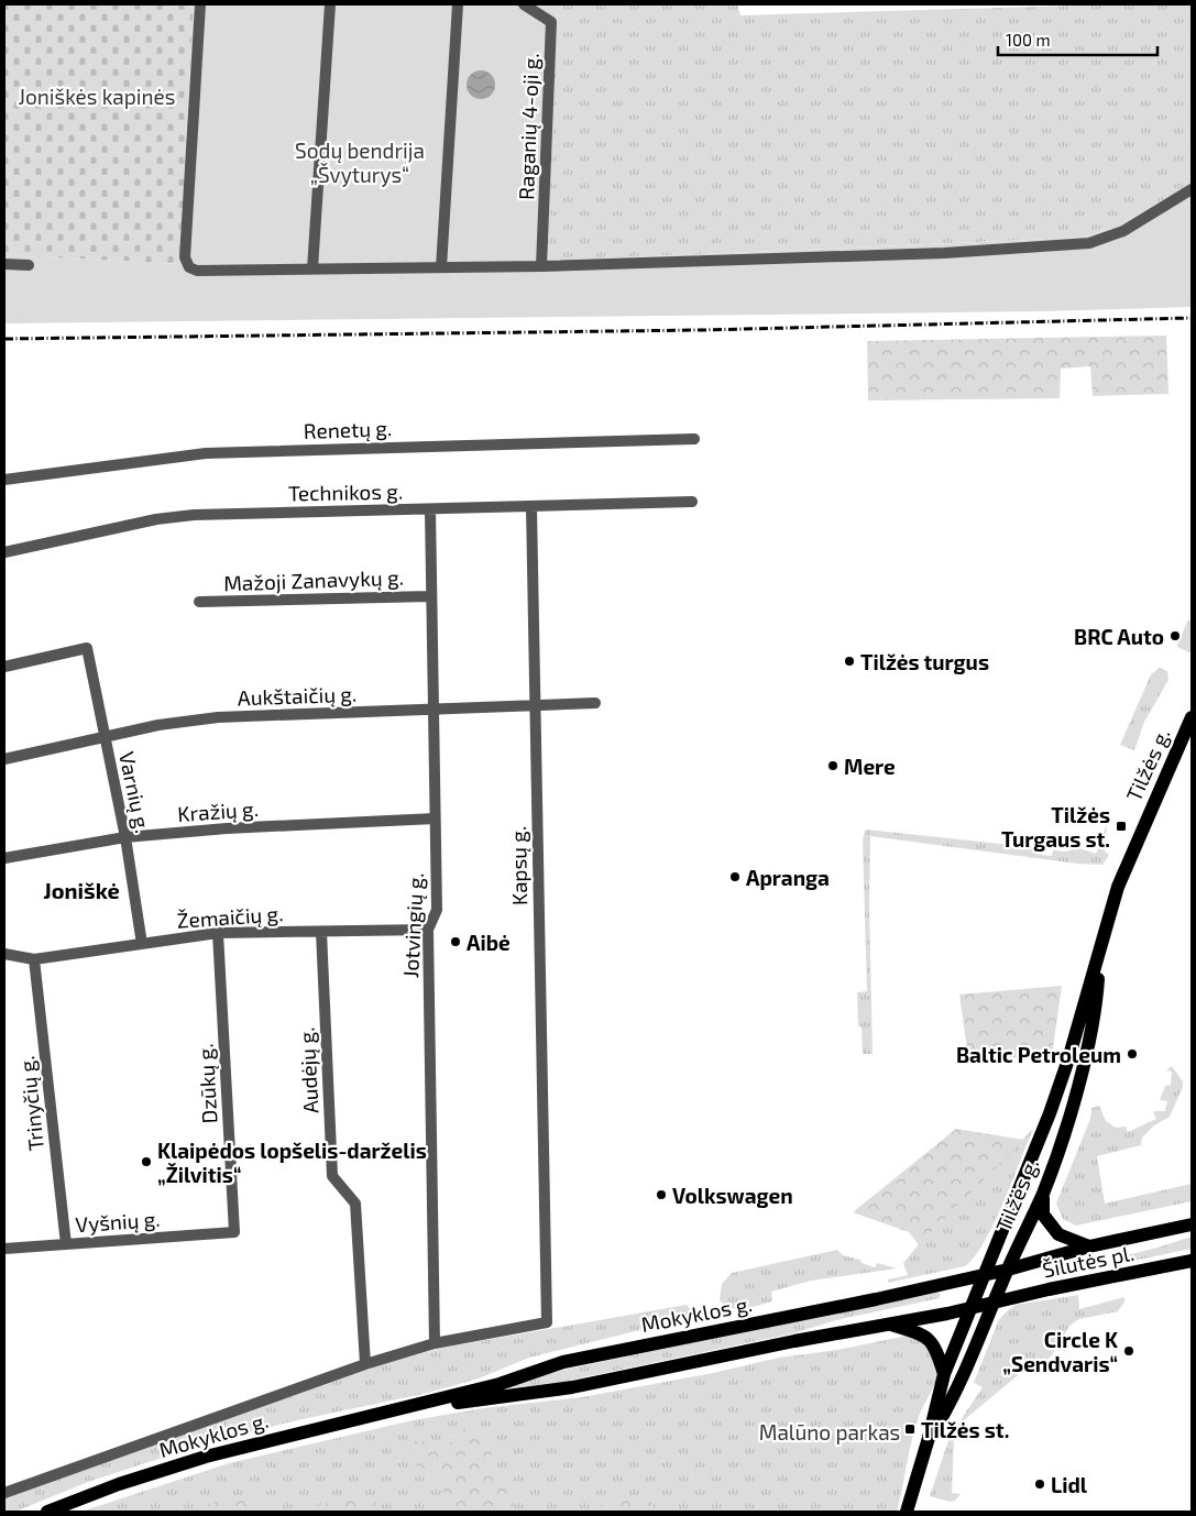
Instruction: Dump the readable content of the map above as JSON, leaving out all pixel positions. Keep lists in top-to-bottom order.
{
  "streets": {
    "main road": ["Tilžės g.", "Šilutės pl.", "Mokyklos g."],
    "street": [
      "Raganių 4-oji g.",
      "Renetų g.",
      "Technikos g.",
      "Mažoji Zanavykų g.",
      "Aukštaičių g.",
      "Varnių g.",
      "Kražių g.",
      "Kapsų g.",
      "Žemaičių g.",
      "Jotvingių g.",
      "Audėjų g.",
      "Dzūkų g.",
      "Trinyčių g.",
      "Vyšnių g."
    ]
  },
  "crossings": [
    ["Technikos g.", "Kapsų g."],
    ["Technikos g.", "Jotvingių g."],
    ["Mažoji Zanavykų g.", "Jotvingių g."],
    ["Aukštaičių g.", "Varnių g."],
    ["Aukštaičių g.", "Kapsų g."],
    ["Aukštaičių g.", "Jotvingių g."],
    ["Tilžės g.", "Šilutės pl."],
    ["Tilžės g.", "Mokyklos g."],
    ["Varnių g.", "Kražių g."],
    ["Varnių g.", "Žemaičių g."],
    ["Kražių g.", "Jotvingių g."],
    ["Kapsų g.", "Jotvingių g."],
    ["Žemaičių g.", "Jotvingių g."],
    ["Žemaičių g.", "Audėjų g."],
    ["Žemaičių g.", "Dzūkų g."],
    ["Žemaičių g.", "Trinyčių g."],
    ["Dzūkų g.", "Vyšnių g."],
    ["Trinyčių g.", "Vyšnių g."],
    ["Šilutės pl.", "Mokyklos g."]
  ],
  "districts": ["Joniškė"],
  "parks": ["Joniškės kapinės", "Sodų bendrija „Švyturys“", "Malūno parkas"],
  "places": {
    "other": [
      "BRC Auto",
      "Tilžės turgus",
      "Mere",
      "Apranga",
      "Aibė",
      "Baltic Petroleum",
      "Klaipėdos lopšelis-darželis „Žilvitis“",
      "Volkswagen",
      "Circle K „Sendvaris“",
      "Lidl"
    ],
    "transit": ["Tilžės Turgaus st.", "Tilžės st."]
  },
  "scale_bar": "100 m"
}
